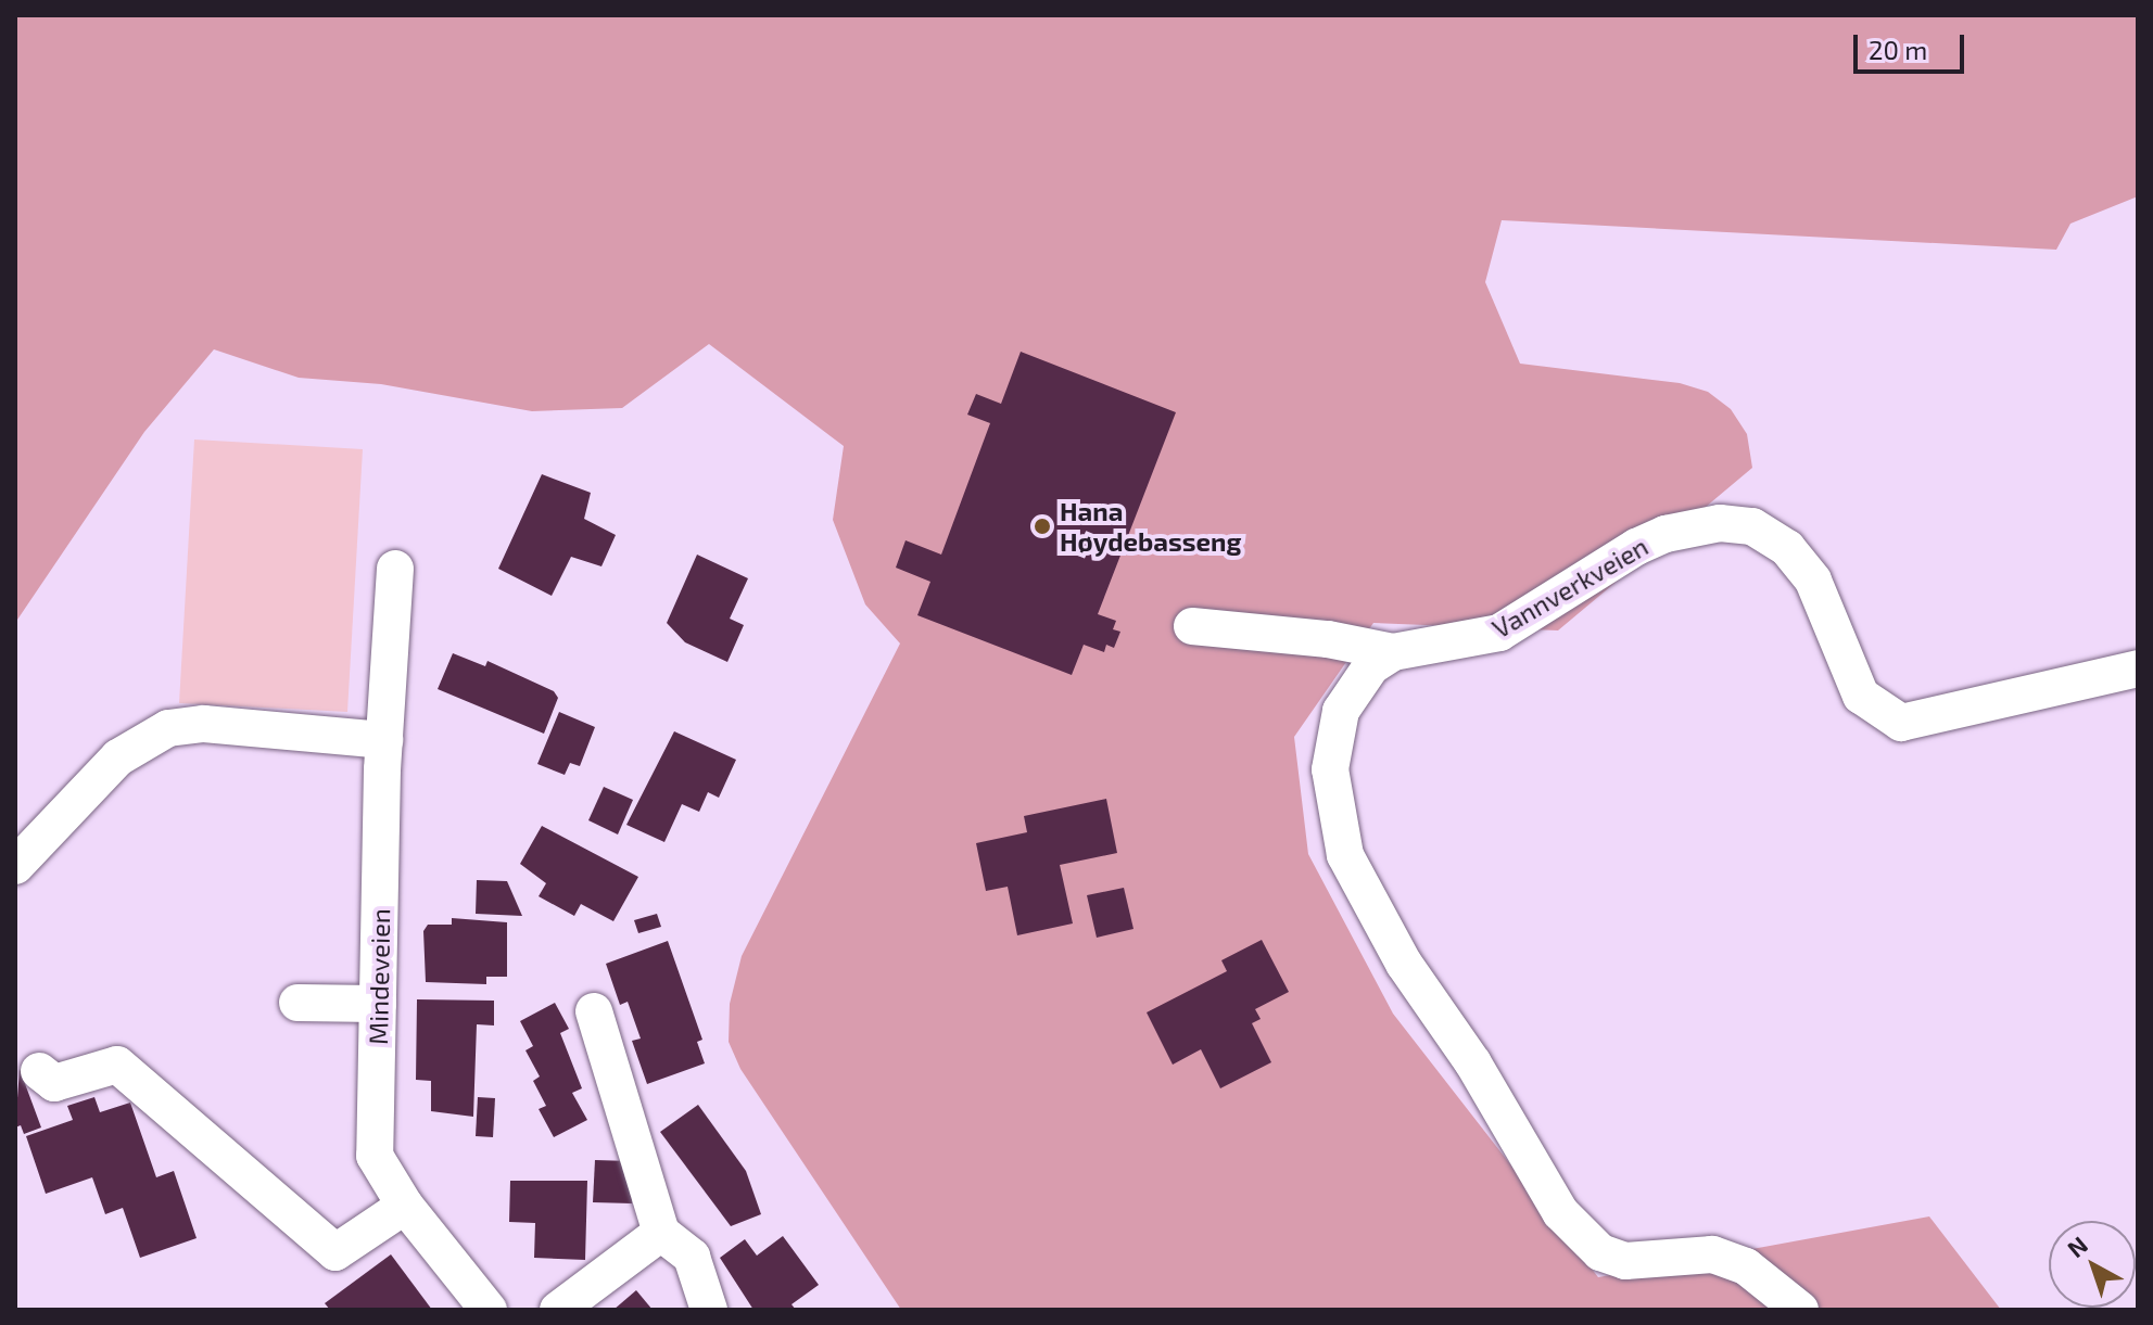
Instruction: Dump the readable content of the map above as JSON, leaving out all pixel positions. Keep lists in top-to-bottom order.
{
  "streets": {
    "street": ["Vannverkveien", "Mindeveien"]
  },
  "places": ["Hana Høydebasseng"],
  "scale_bar": "20 m",
  "north": "top left"
}
